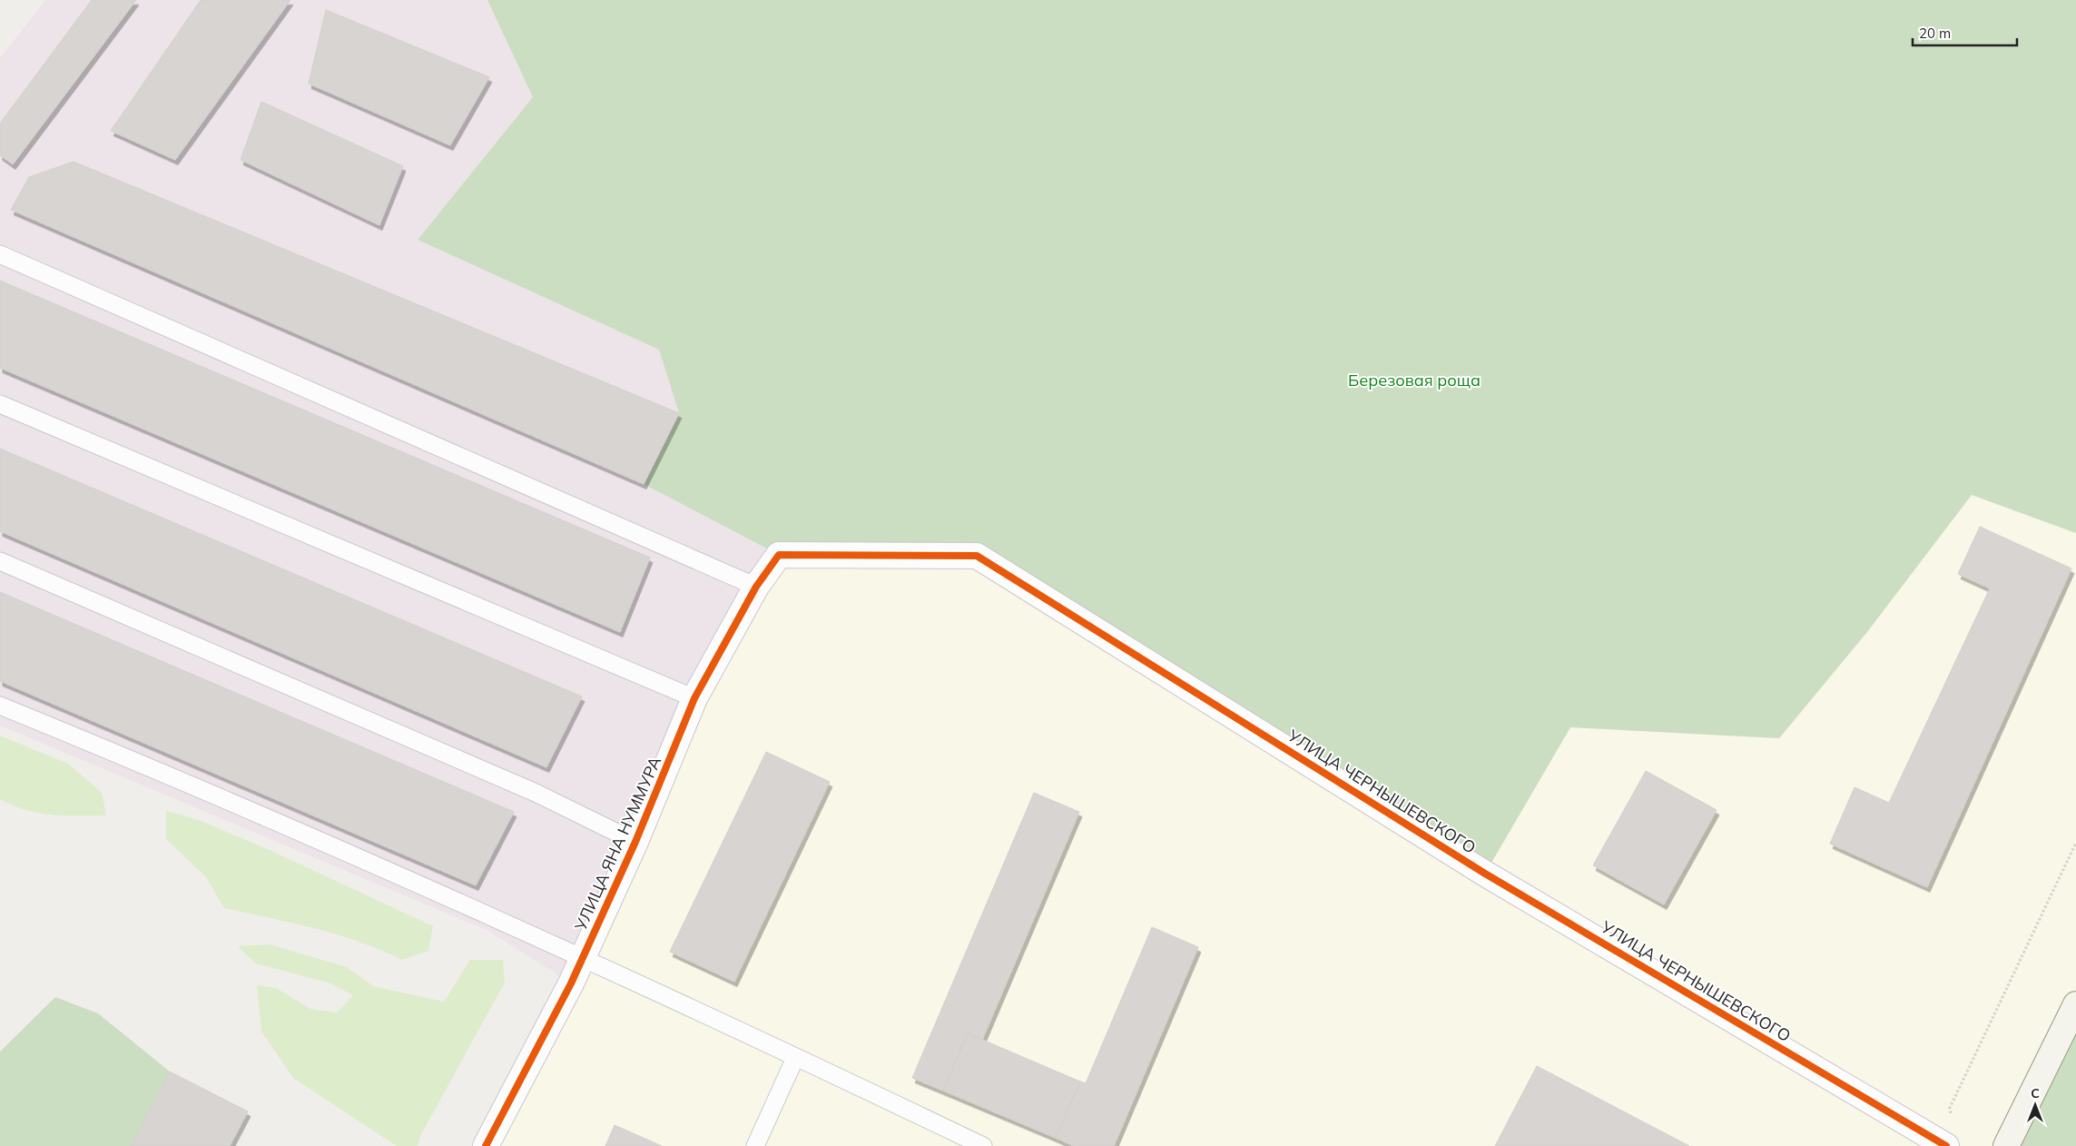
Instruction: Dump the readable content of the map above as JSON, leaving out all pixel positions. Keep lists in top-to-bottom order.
{
  "streets": {
    "street": ["УЛИЦА ЧЕРНЫШЕВСКОГО", "УЛИЦА ЯНА НУММУРА"]
  },
  "crossings": [
    ["УЛИЦА ЧЕРНЫШЕВСКОГО", "УЛИЦА ЯНА НУММУРА"]
  ],
  "parks": ["Березовая роща"],
  "scale_bar": "20 m",
  "north": "top"
}
